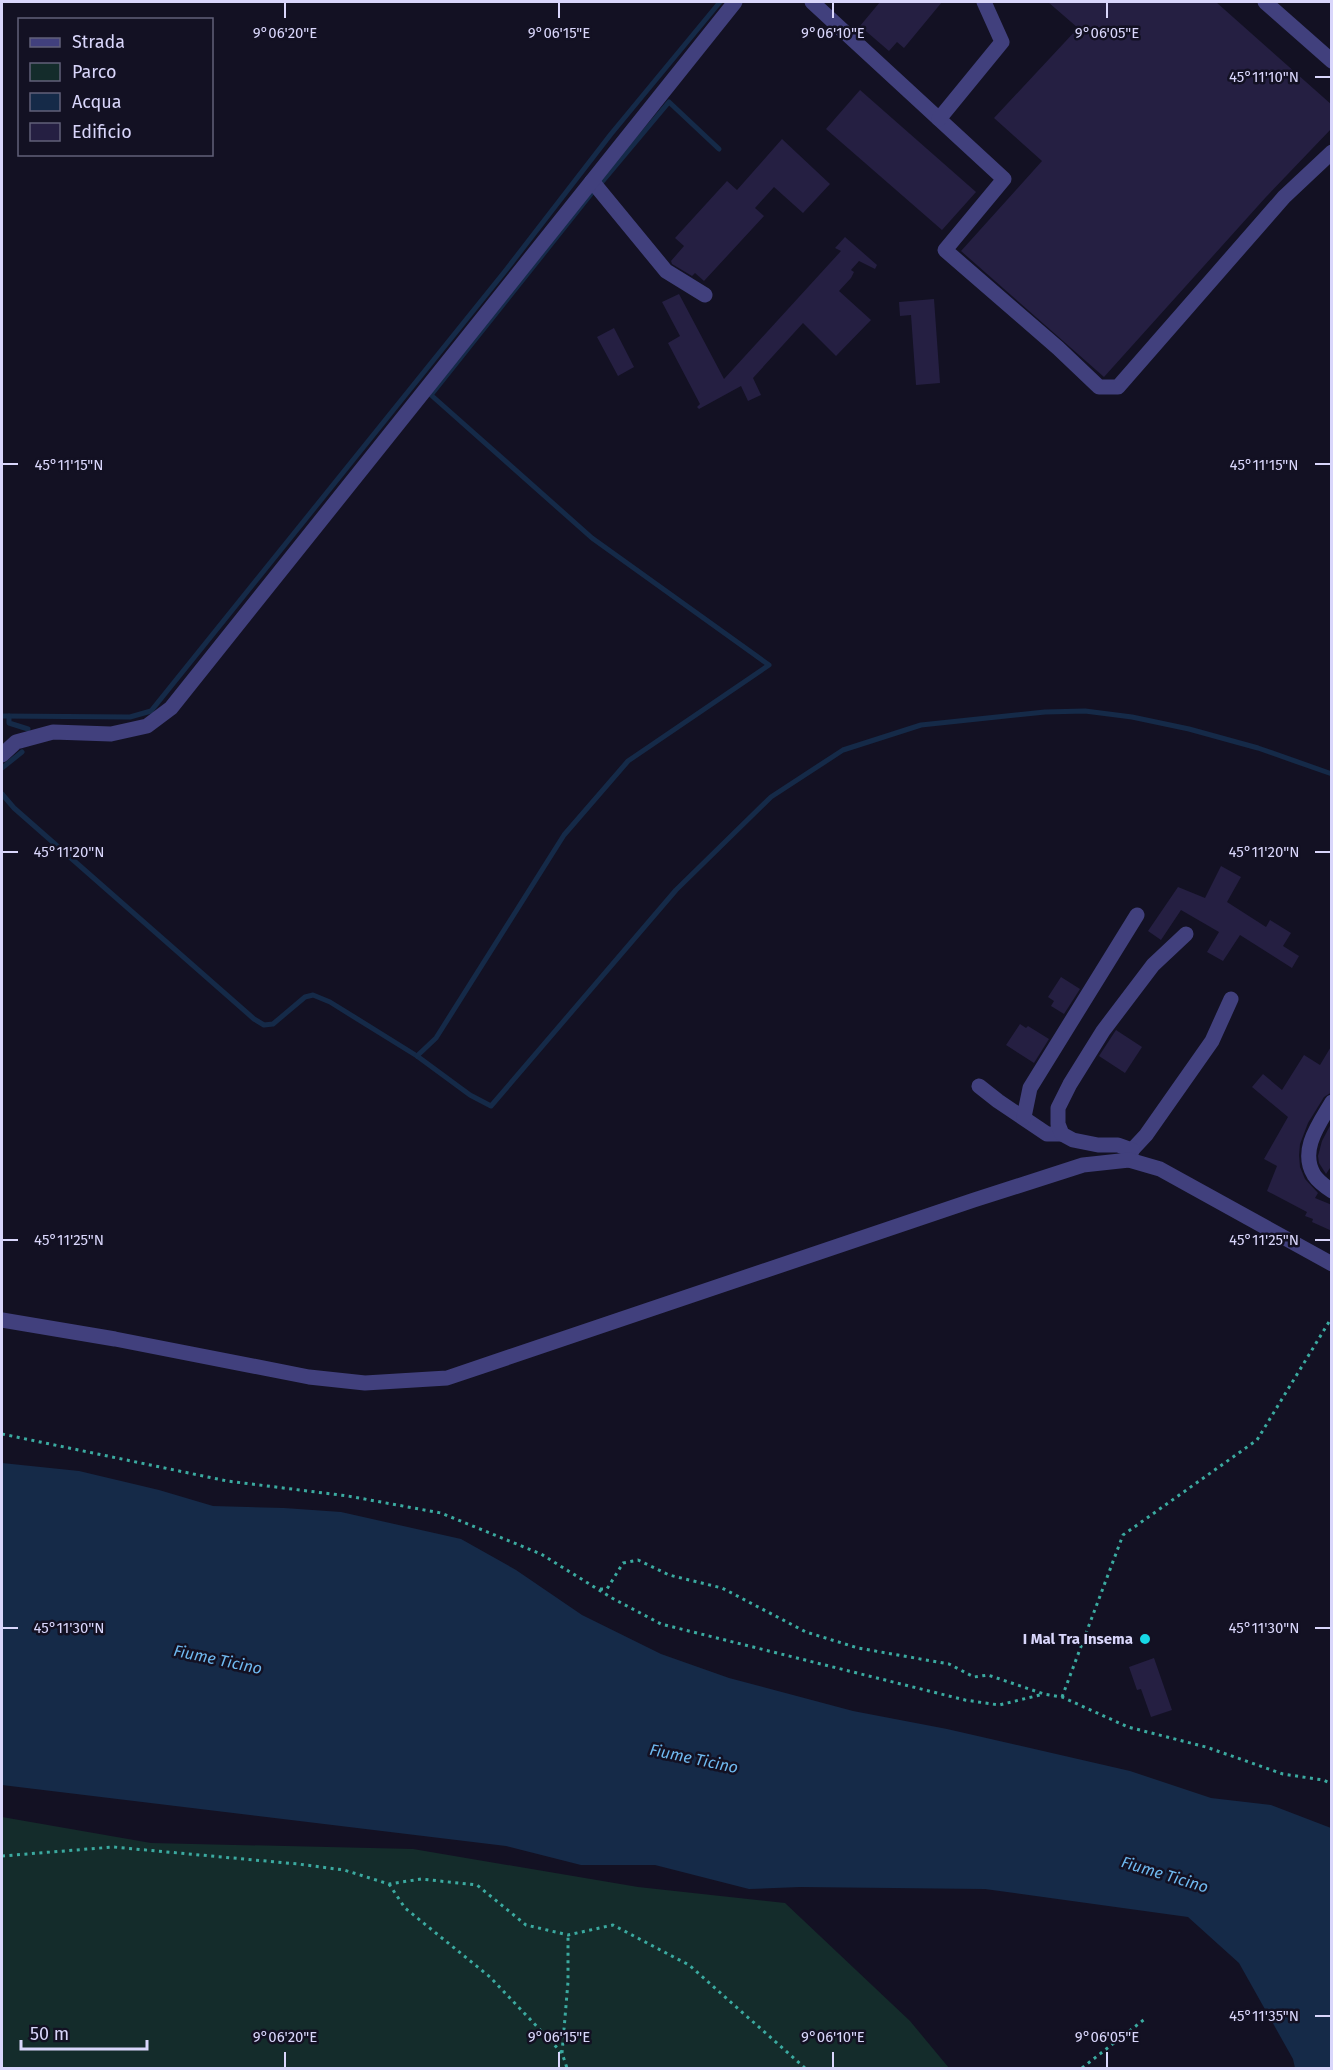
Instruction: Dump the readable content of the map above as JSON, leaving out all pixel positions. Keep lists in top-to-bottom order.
{
  "water": ["Fiume Ticino"],
  "places": ["I Mal Tra Insema"],
  "legend": [
    "Strada",
    "Parco",
    "Acqua",
    "Edificio"
  ],
  "scale_bar": "50 m",
  "coordinates": [
    "9°06'20\"E",
    "9°06'15\"E",
    "9°06'10\"E",
    "9°06'05\"E",
    "45°11'10\"N",
    "45°11'15\"N",
    "45°11'20\"N",
    "45°11'25\"N",
    "45°11'30\"N",
    "45°11'35\"N"
  ]
}
